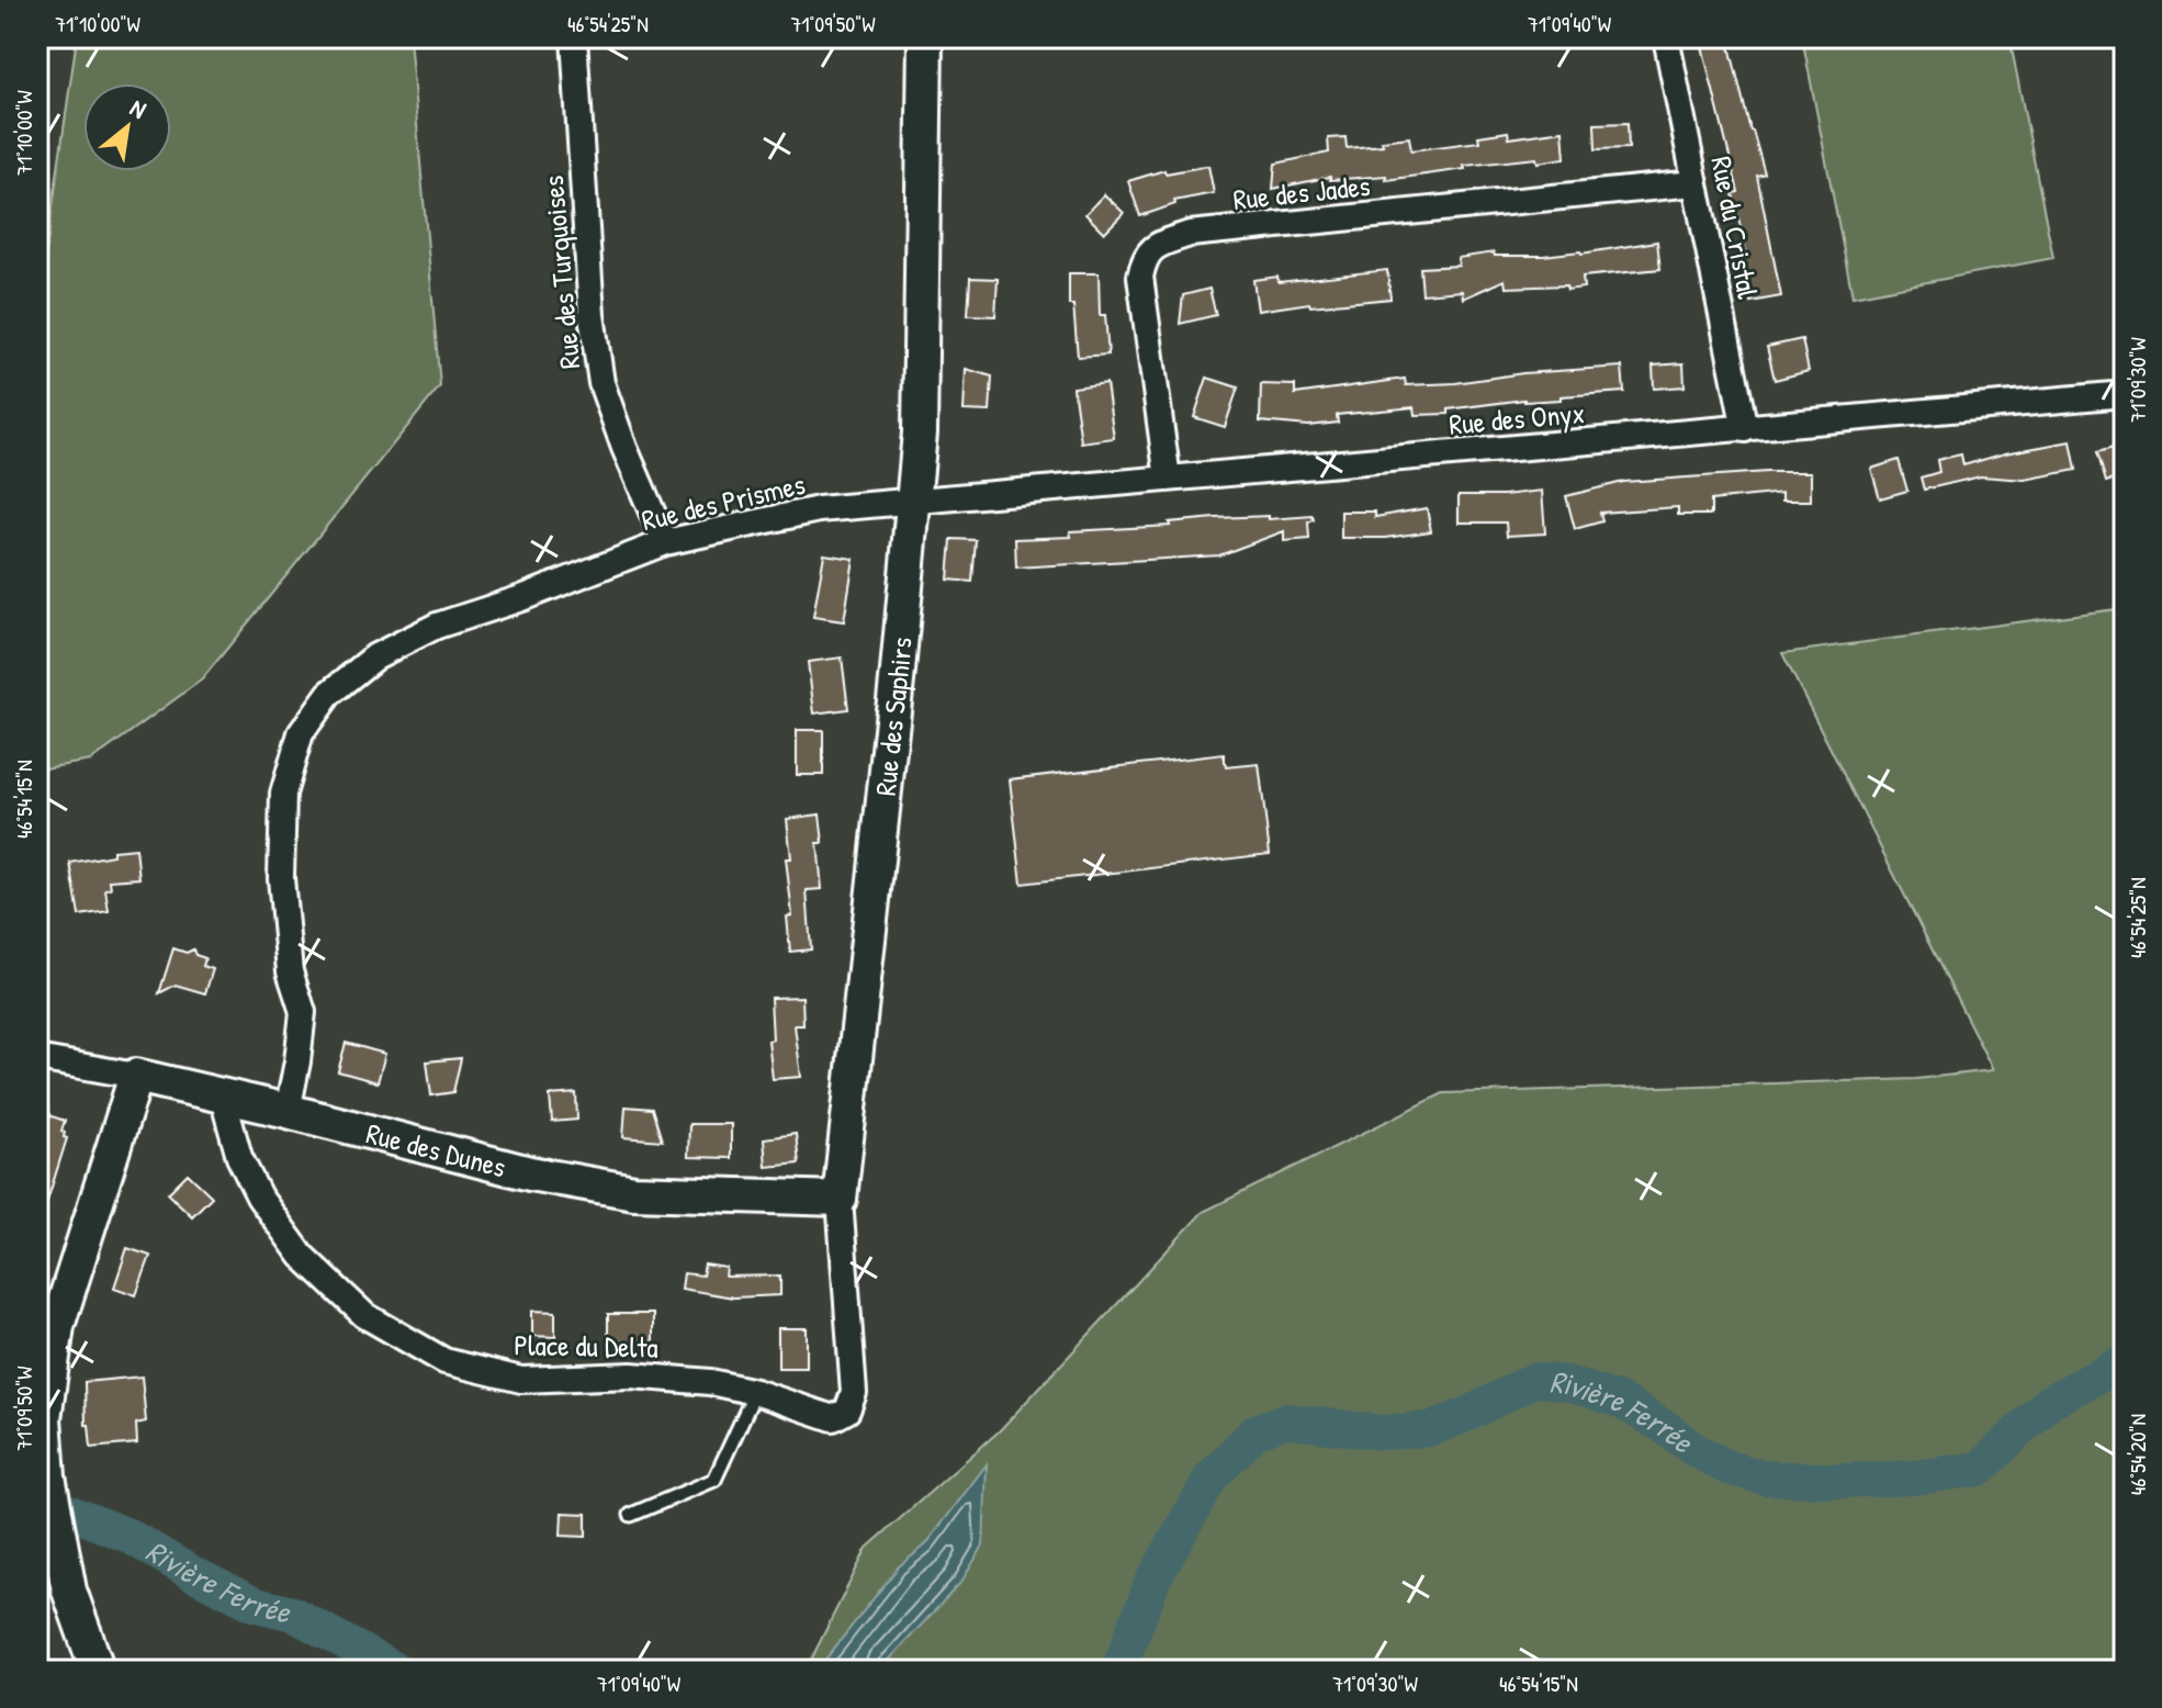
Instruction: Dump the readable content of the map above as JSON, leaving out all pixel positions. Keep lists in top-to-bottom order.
{
  "streets": {
    "street": [
      "Rue des Jades",
      "Rue du Cristal",
      "Rue des Turquoises",
      "Rue des Onyx",
      "Rue des Prismes",
      "Rue des Saphirs",
      "Rue des Dunes",
      "Place du Delta"
    ]
  },
  "crossings": [
    ["Rue des Jades", "Rue du Cristal"],
    ["Rue des Jades", "Rue des Onyx"],
    ["Rue du Cristal", "Rue des Onyx"],
    ["Rue des Turquoises", "Rue des Prismes"],
    ["Rue des Onyx", "Rue des Prismes"],
    ["Rue des Onyx", "Rue des Saphirs"],
    ["Rue des Prismes", "Rue des Saphirs"],
    ["Rue des Prismes", "Rue des Dunes"],
    ["Rue des Saphirs", "Rue des Dunes"],
    ["Rue des Saphirs", "Place du Delta"],
    ["Rue des Dunes", "Place du Delta"]
  ],
  "water": ["Rivière Ferrée"],
  "north": "top right",
  "coordinates": [
    "71°10'00\"W",
    "46°54'25\"N",
    "71°09'50\"W",
    "71°09'40\"W",
    "71°09'30\"W",
    "46°54'15\"N",
    "46°54'20\"N"
  ]
}
